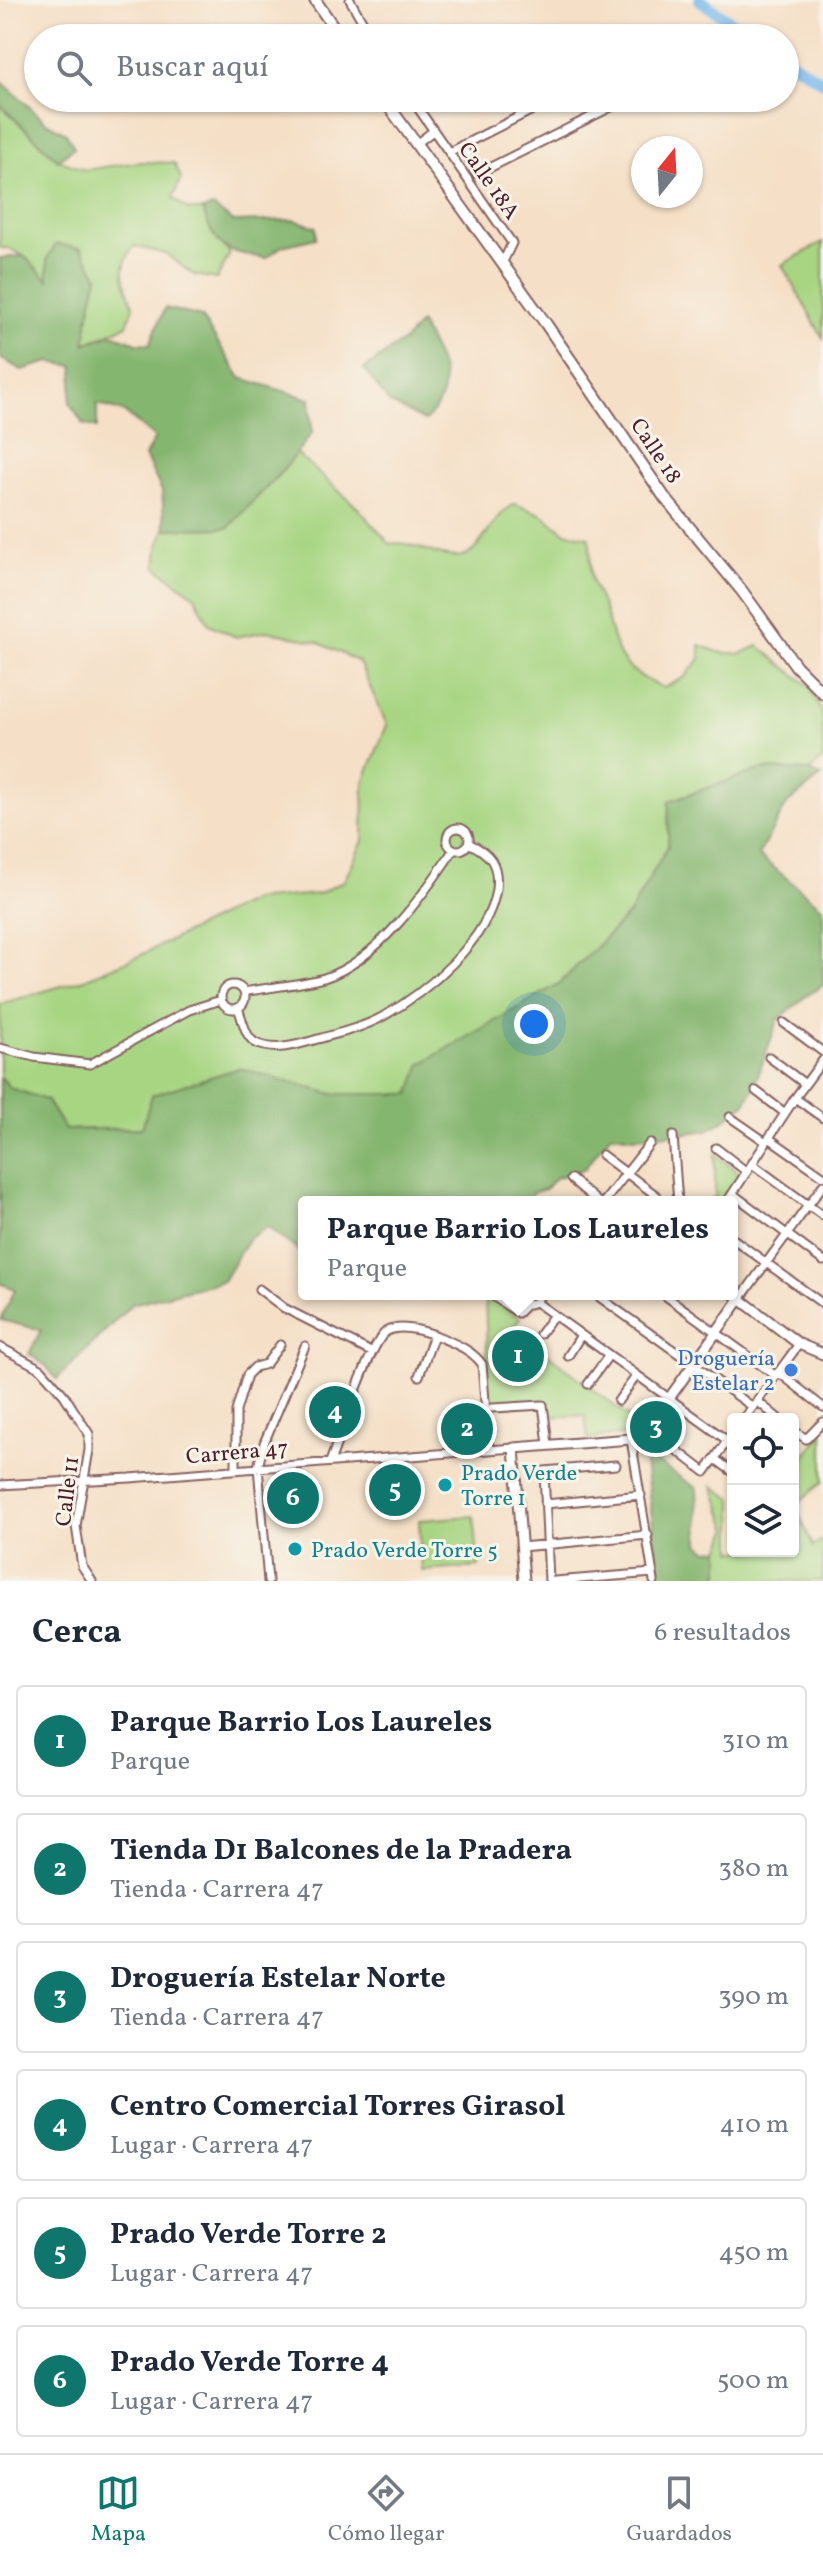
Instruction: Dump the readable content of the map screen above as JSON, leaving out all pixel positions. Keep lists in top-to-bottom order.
{
  "streets": {
    "main road": ["Calle 18"],
    "street": ["Calle 18A", "Carrera 47", "Calle 11"]
  },
  "crossings": [
    ["Calle 18A", "Calle 18"],
    ["Carrera 47", "Calle 11"]
  ],
  "places": ["Droguería Estelar 2", "Prado Verde Torre 1", "Prado Verde Torre 5"],
  "north": "top",
  "page": {
    "search": "Buscar aquí",
    "popup": ["Parque Barrio Los Laureles", "Parque"],
    "pins": [
      "1",
      "4",
      "3",
      "2",
      "5",
      "6"
    ],
    "heading": ["Cerca", "6 resultados"],
    "list": [
      {
        "mark": "1",
        "name": "Parque Barrio Los Laureles",
        "note": "Parque",
        "value": "310 m"
      },
      {
        "mark": "2",
        "name": "Tienda D1 Balcones de la Pradera",
        "note": "Tienda · Carrera 47",
        "value": "380 m"
      },
      {
        "mark": "3",
        "name": "Droguería Estelar Norte",
        "note": "Tienda · Carrera 47",
        "value": "390 m"
      },
      {
        "mark": "4",
        "name": "Centro Comercial Torres Girasol",
        "note": "Lugar · Carrera 47",
        "value": "410 m"
      },
      {
        "mark": "5",
        "name": "Prado Verde Torre 2",
        "note": "Lugar · Carrera 47",
        "value": "450 m"
      },
      {
        "mark": "6",
        "name": "Prado Verde Torre 4",
        "note": "Lugar · Carrera 47",
        "value": "500 m"
      }
    ],
    "nav": ["Mapa", "Cómo llegar", "Guardados"]
  }
}
